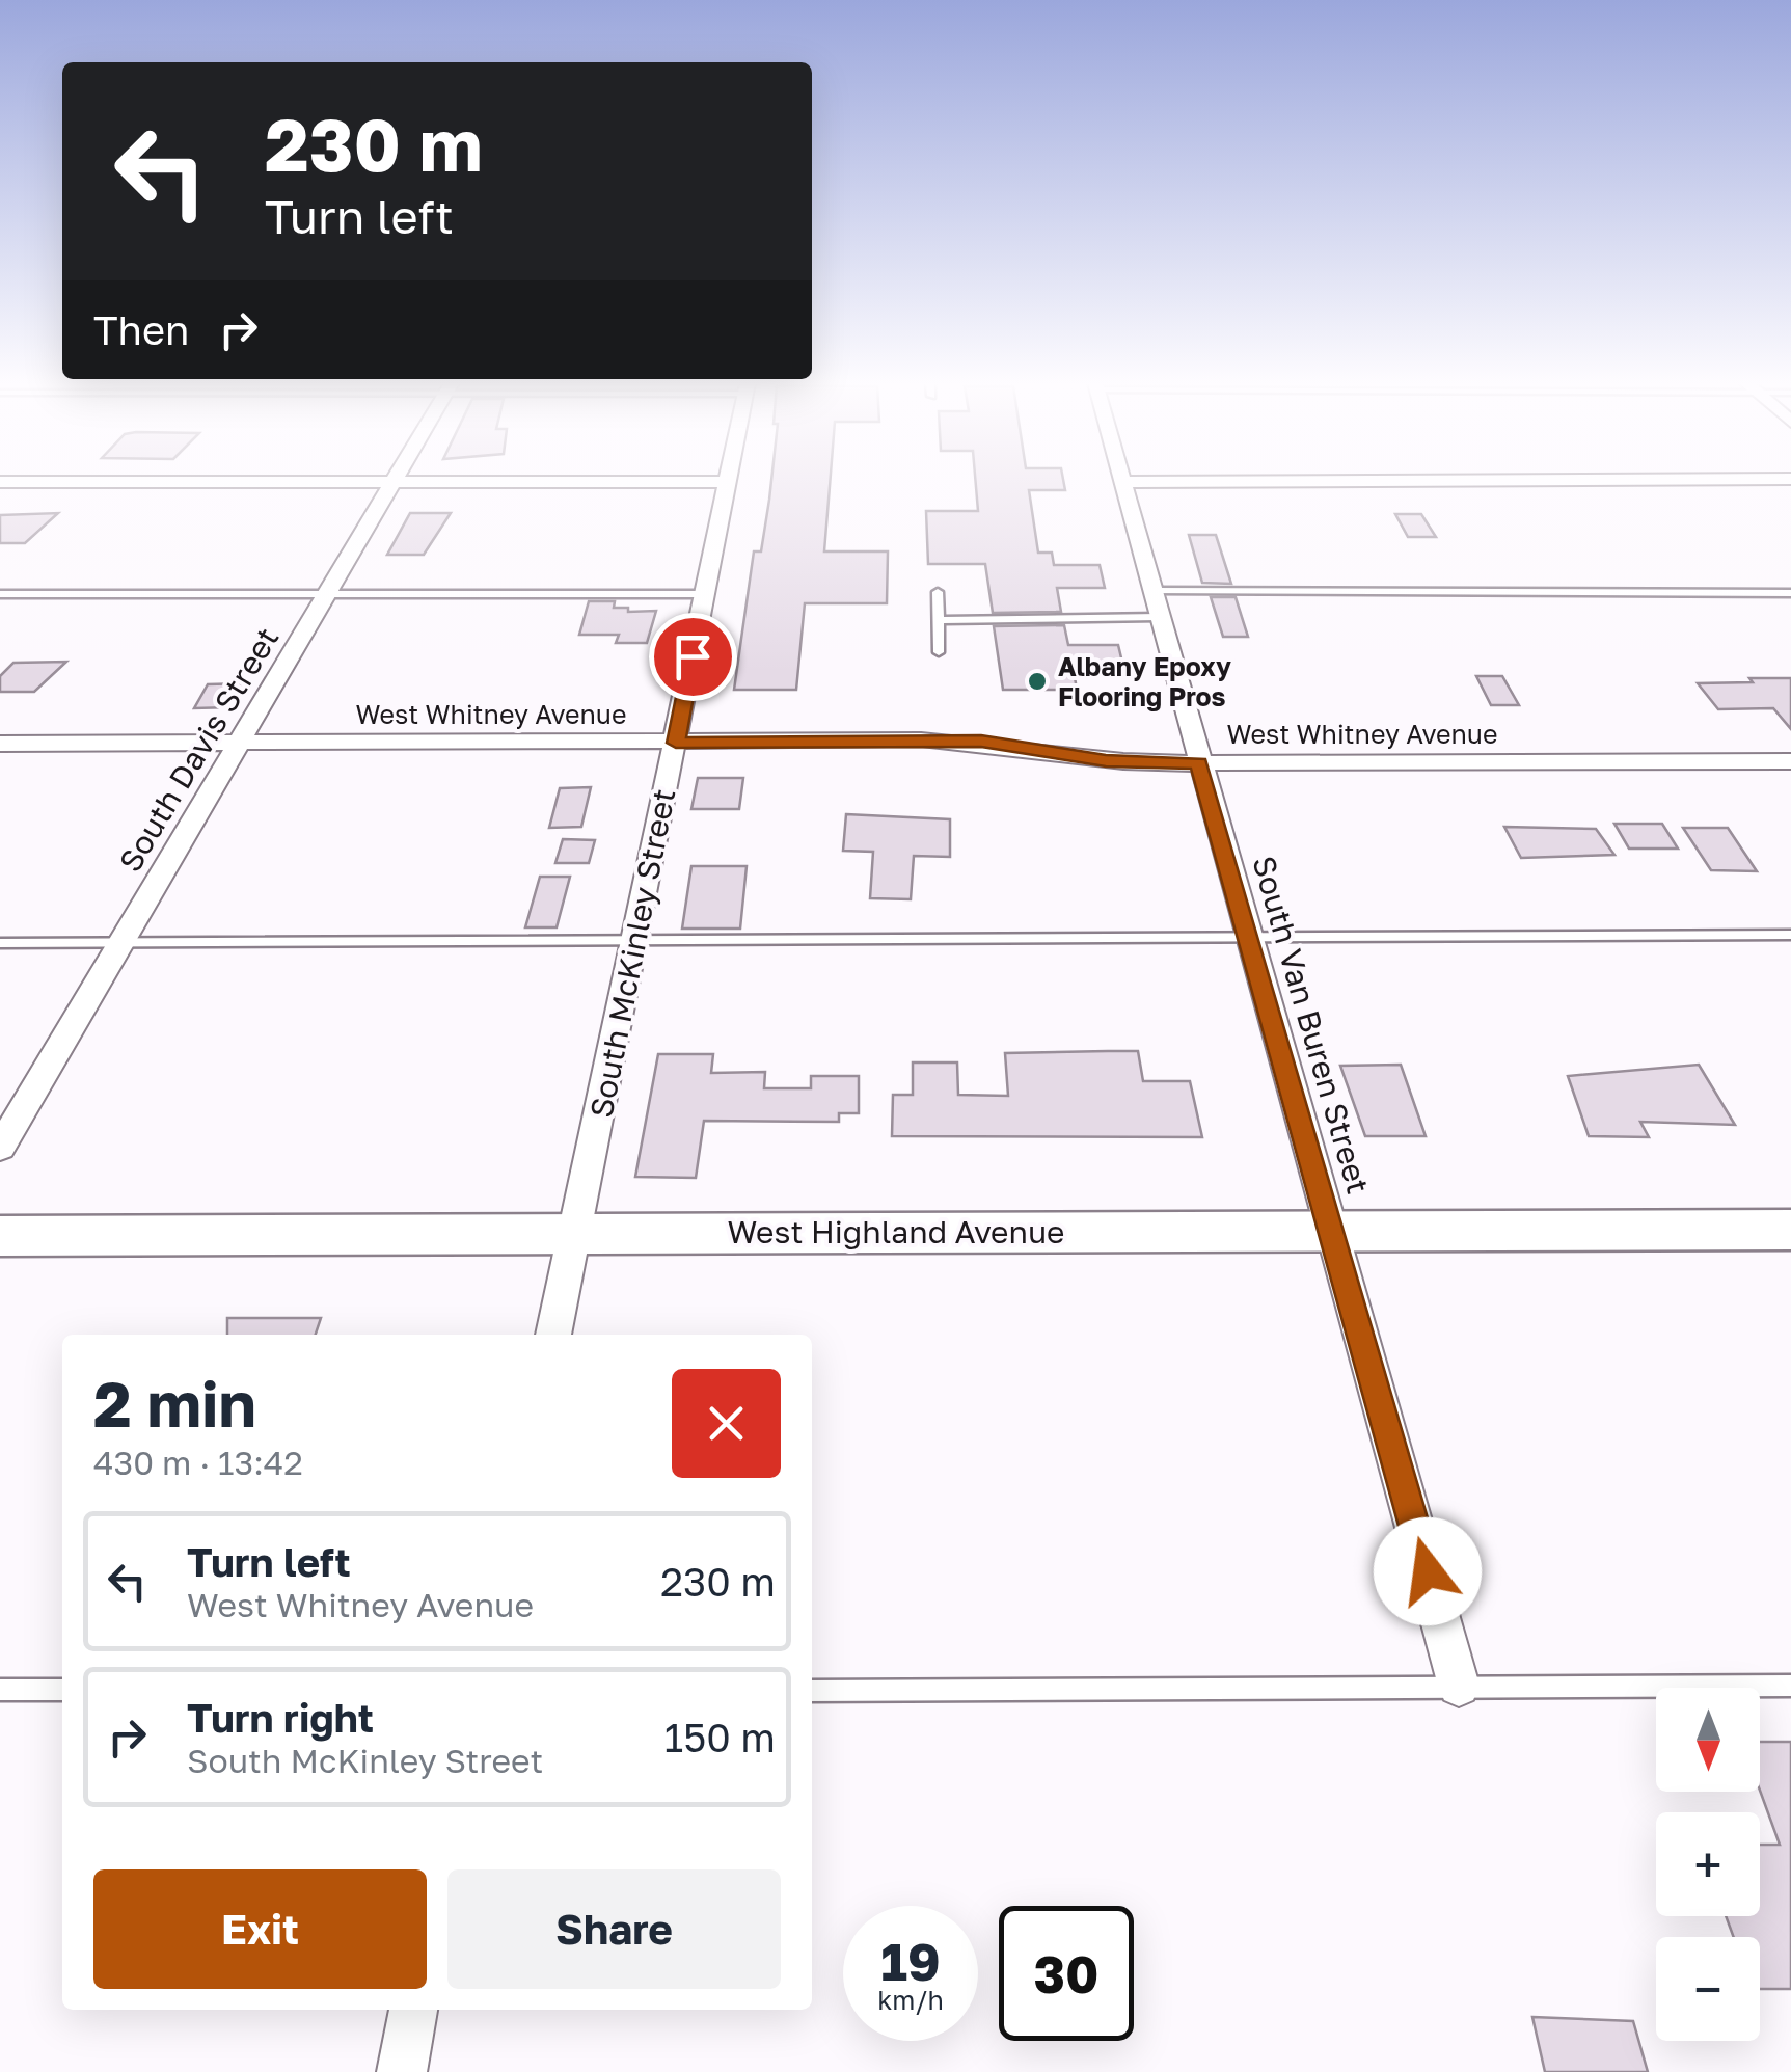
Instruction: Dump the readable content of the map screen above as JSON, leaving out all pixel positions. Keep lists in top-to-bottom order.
{
  "streets": {
    "street": [
      "West Whitney Avenue",
      "South Davis Street",
      "South McKinley Street",
      "South Van Buren Street",
      "West Highland Avenue"
    ]
  },
  "crossings": [
    ["West Whitney Avenue", "South Davis Street"],
    ["West Whitney Avenue", "South McKinley Street"],
    ["West Whitney Avenue", "South Van Buren Street"],
    ["South McKinley Street", "West Highland Avenue"],
    ["South Van Buren Street", "West Highland Avenue"]
  ],
  "places": ["Albany Epoxy Flooring Pros"],
  "north": "bottom",
  "page": {
    "turn": ["230 m", "Turn left"],
    "then": "Then",
    "heading": ["2 min", "430 m · 13:42"],
    "list": [
      {
        "name": "Turn left",
        "note": "West Whitney Avenue",
        "value": "230 m"
      },
      {
        "name": "Turn right",
        "note": "South McKinley Street",
        "value": "150 m"
      }
    ],
    "map_buttons": ["+", "−"],
    "buttons": ["Exit", "Share"],
    "speed": "19 km/h",
    "limit": "30"
  }
}
